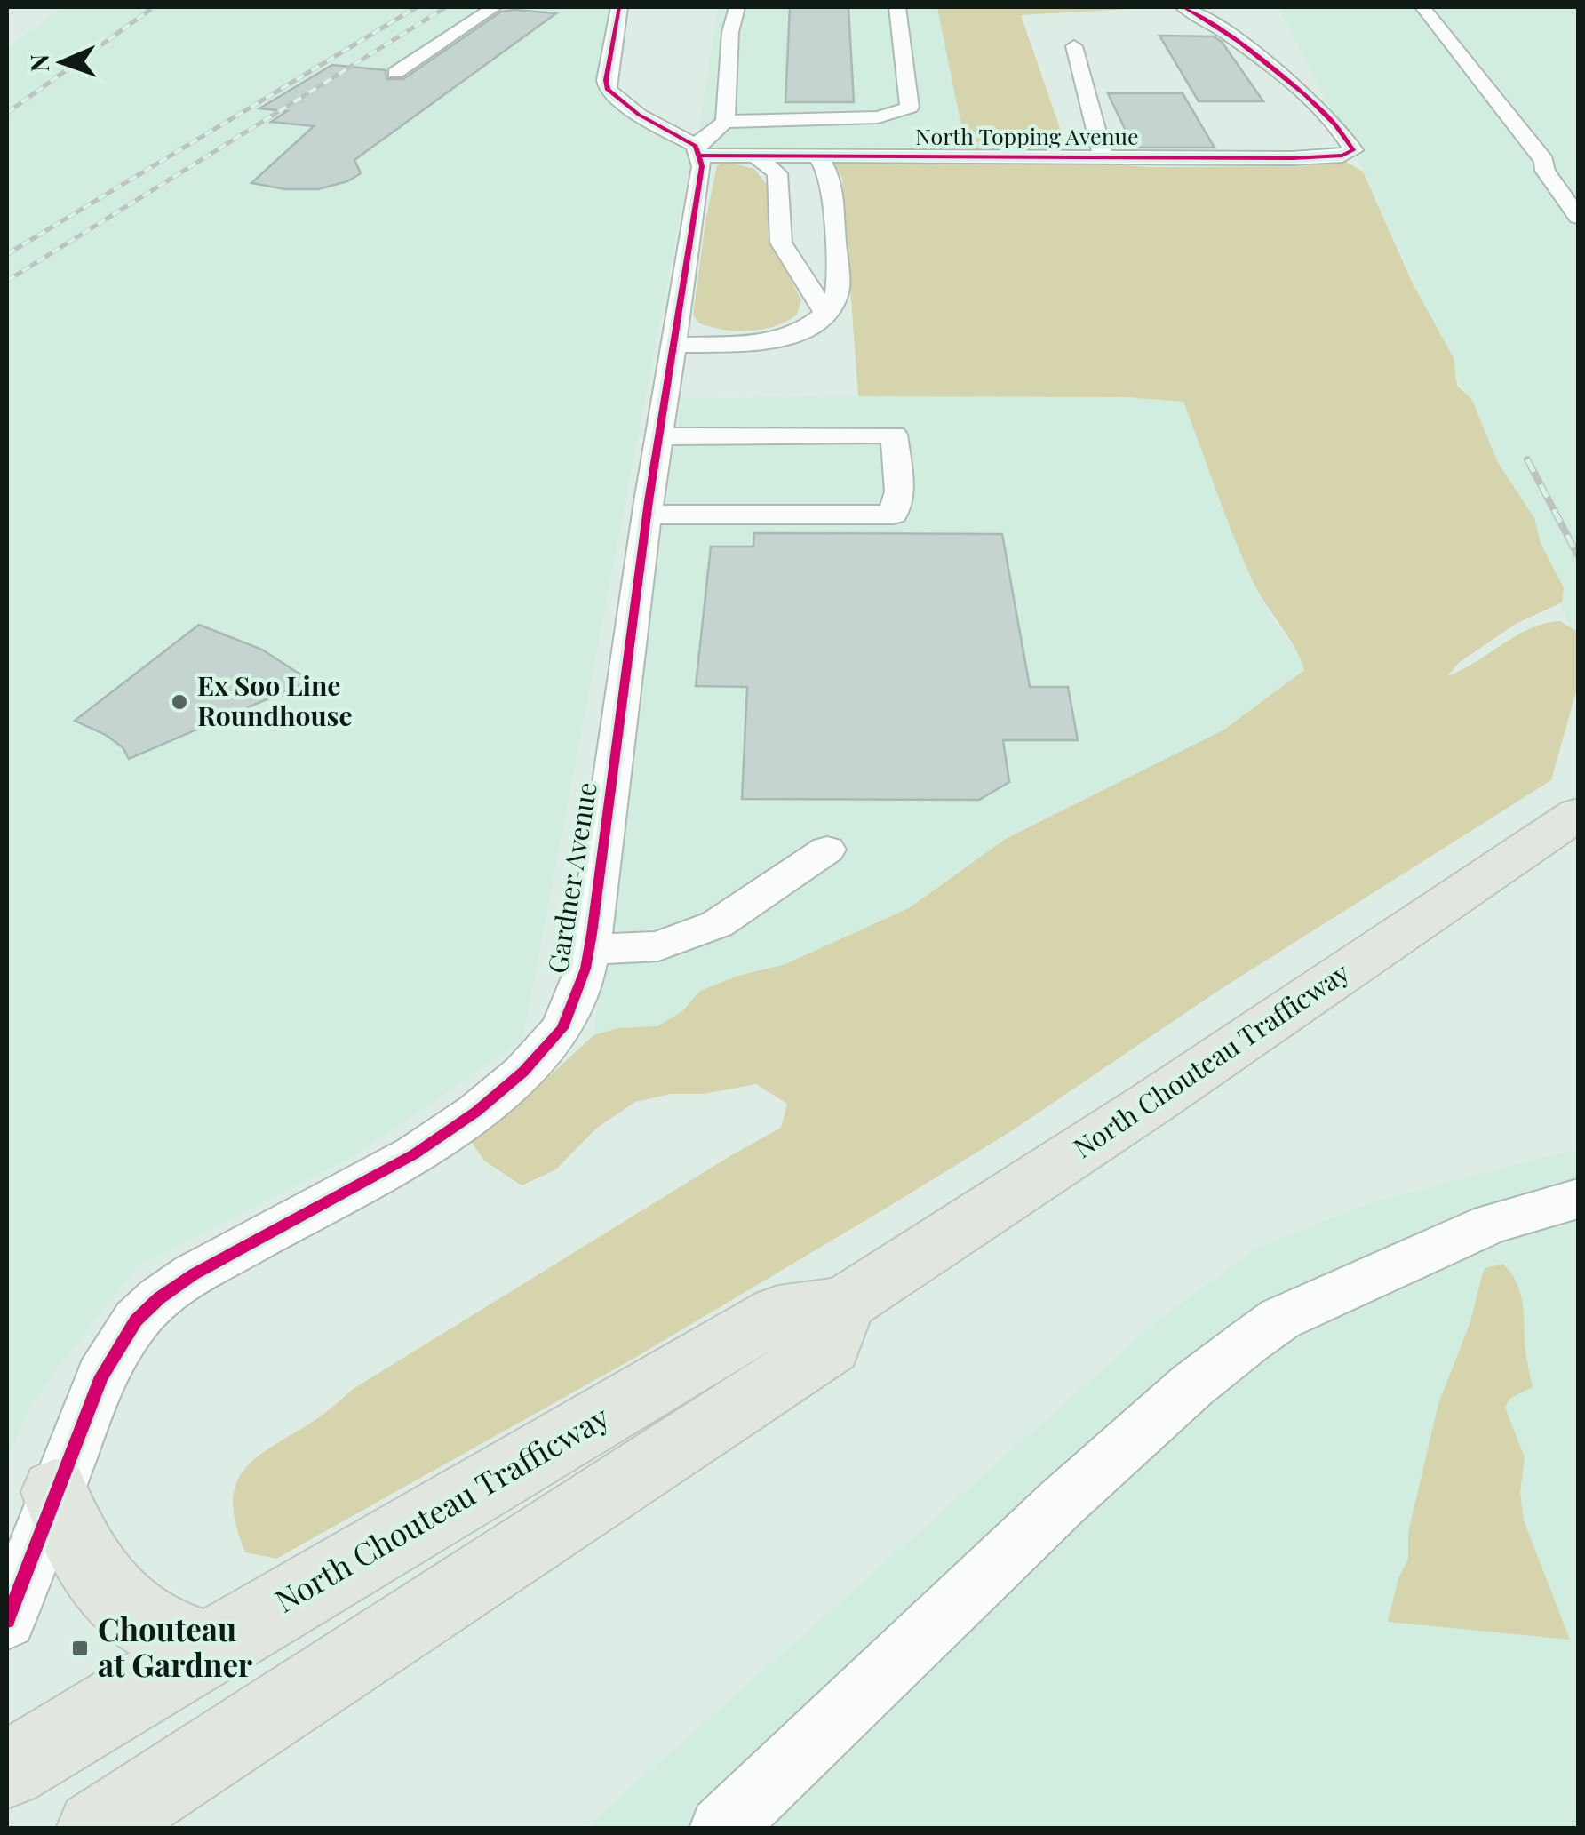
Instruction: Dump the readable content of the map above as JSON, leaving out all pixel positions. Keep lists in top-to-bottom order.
{
  "streets": {
    "main road": ["North Chouteau Trafficway"],
    "street": ["North Topping Avenue", "Gardner Avenue"]
  },
  "crossings": [
    ["North Topping Avenue", "Gardner Avenue"]
  ],
  "places": {
    "other": ["Ex Soo Line Roundhouse"],
    "transit": ["Chouteau at Gardner"]
  },
  "north": "left"
}
